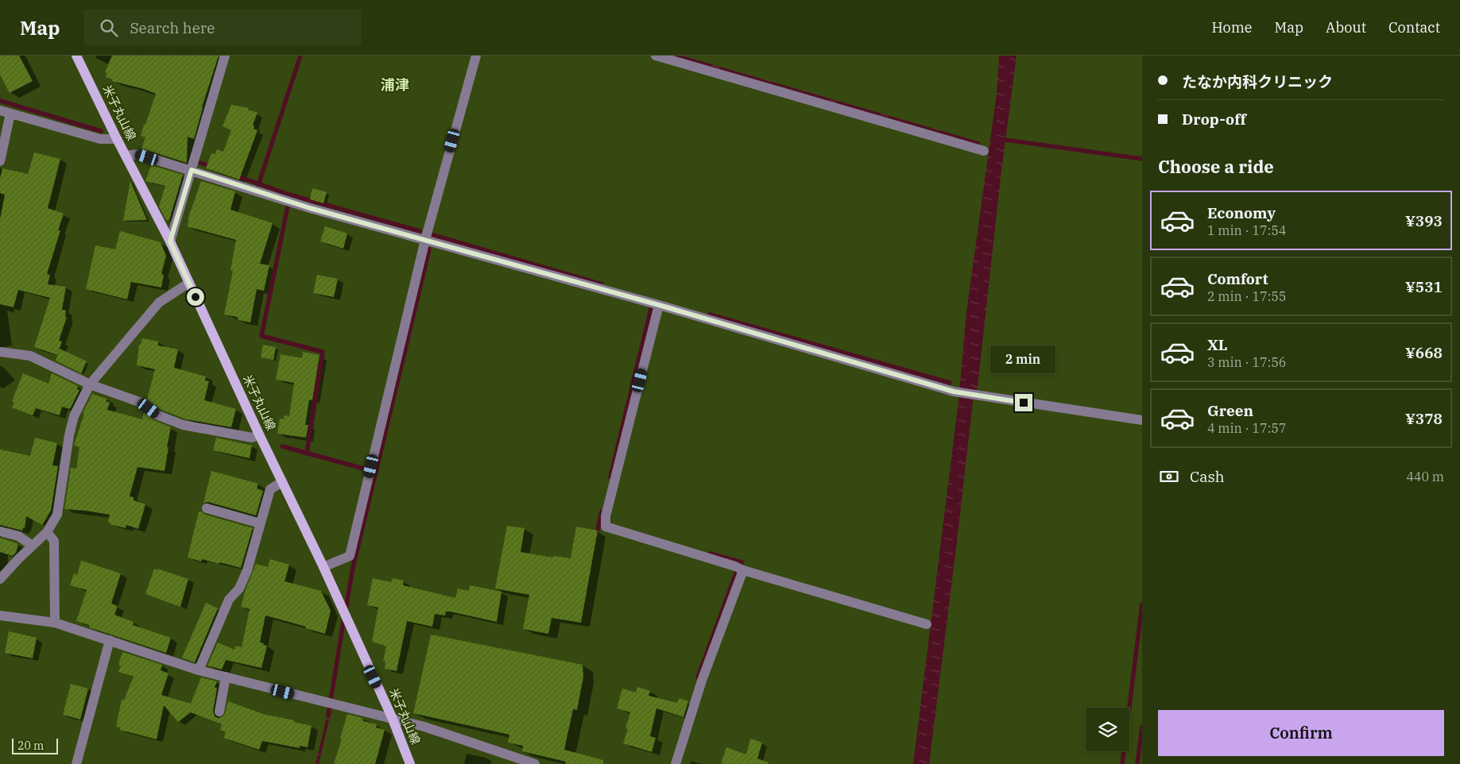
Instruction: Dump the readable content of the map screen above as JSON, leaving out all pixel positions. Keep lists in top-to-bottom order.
{
  "streets": {
    "main road": ["米子丸山線"]
  },
  "districts": ["浦津"],
  "scale_bar": "20 m",
  "page": {
    "header": "Map",
    "search": "Search here",
    "nav": [
      "Home",
      "Map",
      "About",
      "Contact"
    ],
    "banner": ["たなか内科クリニック", "Drop-off"],
    "heading": "Choose a ride",
    "list": [
      {
        "name": "Economy",
        "note": "1 min · 17:54",
        "value": "¥393"
      },
      {
        "name": "Comfort",
        "note": "2 min · 17:55",
        "value": "¥531"
      },
      {
        "name": "XL",
        "note": "3 min · 17:56",
        "value": "¥668"
      },
      {
        "name": "Green",
        "note": "4 min · 17:57",
        "value": "¥378"
      }
    ],
    "bubble": "2 min",
    "pay": ["Cash", "440 m"],
    "buttons": "Confirm",
    "scale": "20 m"
  }
}
